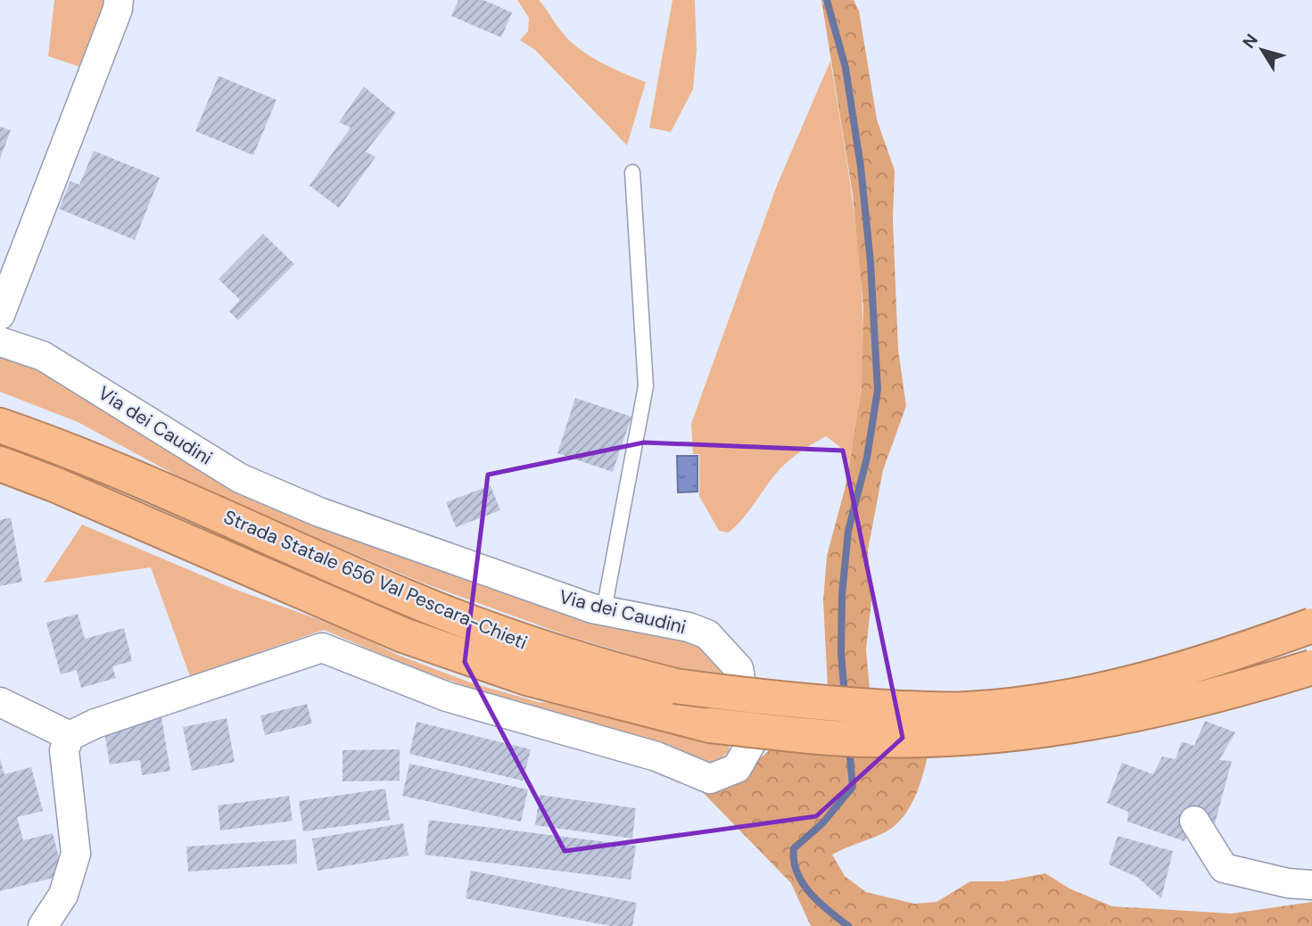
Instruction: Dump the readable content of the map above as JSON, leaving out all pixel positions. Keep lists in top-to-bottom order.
{
  "streets": {
    "highway": ["Strada Statale 656 Val Pescara-Chieti"],
    "street": ["Via dei Caudini"]
  },
  "north": "top left"
}
